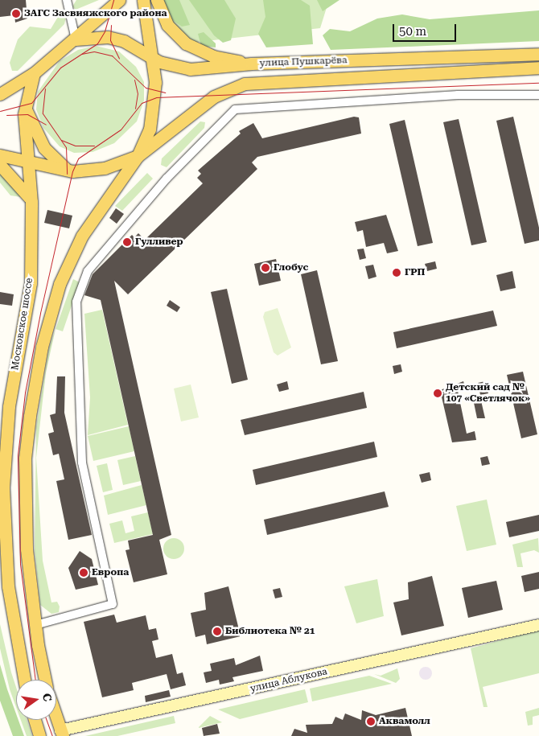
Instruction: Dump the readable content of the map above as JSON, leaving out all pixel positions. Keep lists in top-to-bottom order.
{
  "streets": {
    "main road": ["улица Пушкарёва", "Московское шоссе", "улица Аблукова"]
  },
  "crossings": [
    ["улица Пушкарёва", "Московское шоссе"]
  ],
  "places": [
    "ЗАГС Засвияжского района",
    "Гулливер",
    "Глобус",
    "ГРП",
    "Детский сад № 107 «Светлячок»",
    "Европа",
    "Библиотека № 21",
    "Аквамолл"
  ],
  "scale_bar": "50 m",
  "north": "right"
}
